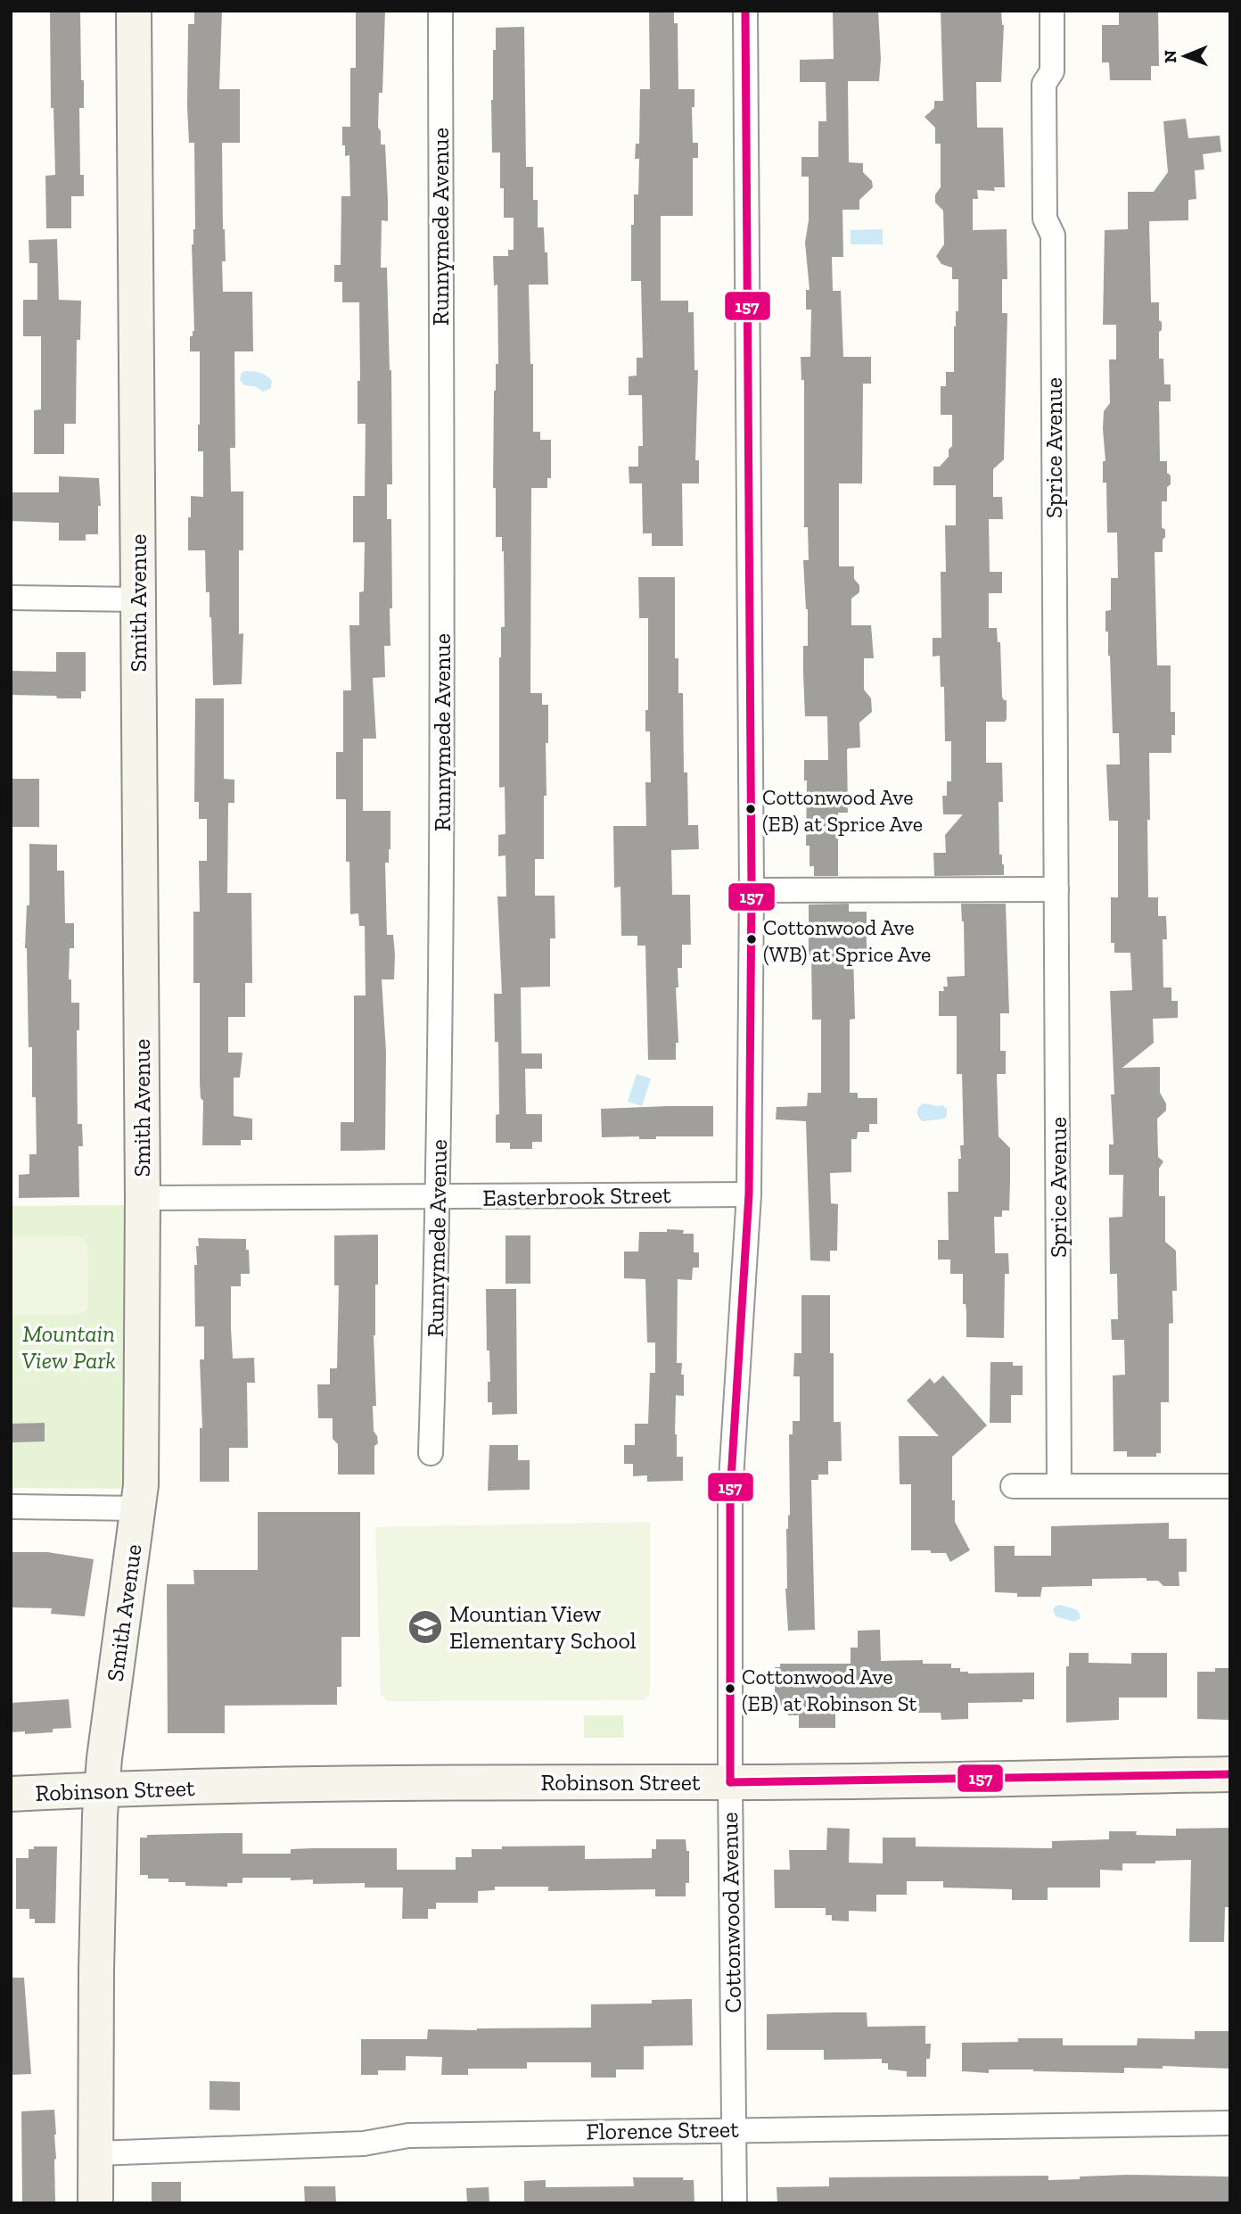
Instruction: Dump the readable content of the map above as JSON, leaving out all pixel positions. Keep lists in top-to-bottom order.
{
  "streets": {
    "street": [
      "Runnymede Avenue",
      "Sprice Avenue",
      "Smith Avenue",
      "Easterbrook Street",
      "Robinson Street",
      "Cottonwood Avenue",
      "Florence Street"
    ]
  },
  "crossings": [
    ["Runnymede Avenue", "Easterbrook Street"],
    ["Smith Avenue", "Easterbrook Street"],
    ["Smith Avenue", "Robinson Street"],
    ["Smith Avenue", "Florence Street"],
    ["Easterbrook Street", "Cottonwood Avenue"],
    ["Robinson Street", "Cottonwood Avenue"],
    ["Cottonwood Avenue", "Florence Street"]
  ],
  "parks": ["Mountain View Park"],
  "places": {
    "other": ["Cottonwood Ave (EB) at Sprice Ave", "Cottonwood Ave (WB) at Sprice Ave", "Cottonwood Ave (EB) at Robinson St"],
    "school or university": ["Mountian View Elementary School"]
  },
  "lines": ["transit line 157"],
  "north": "left"
}
